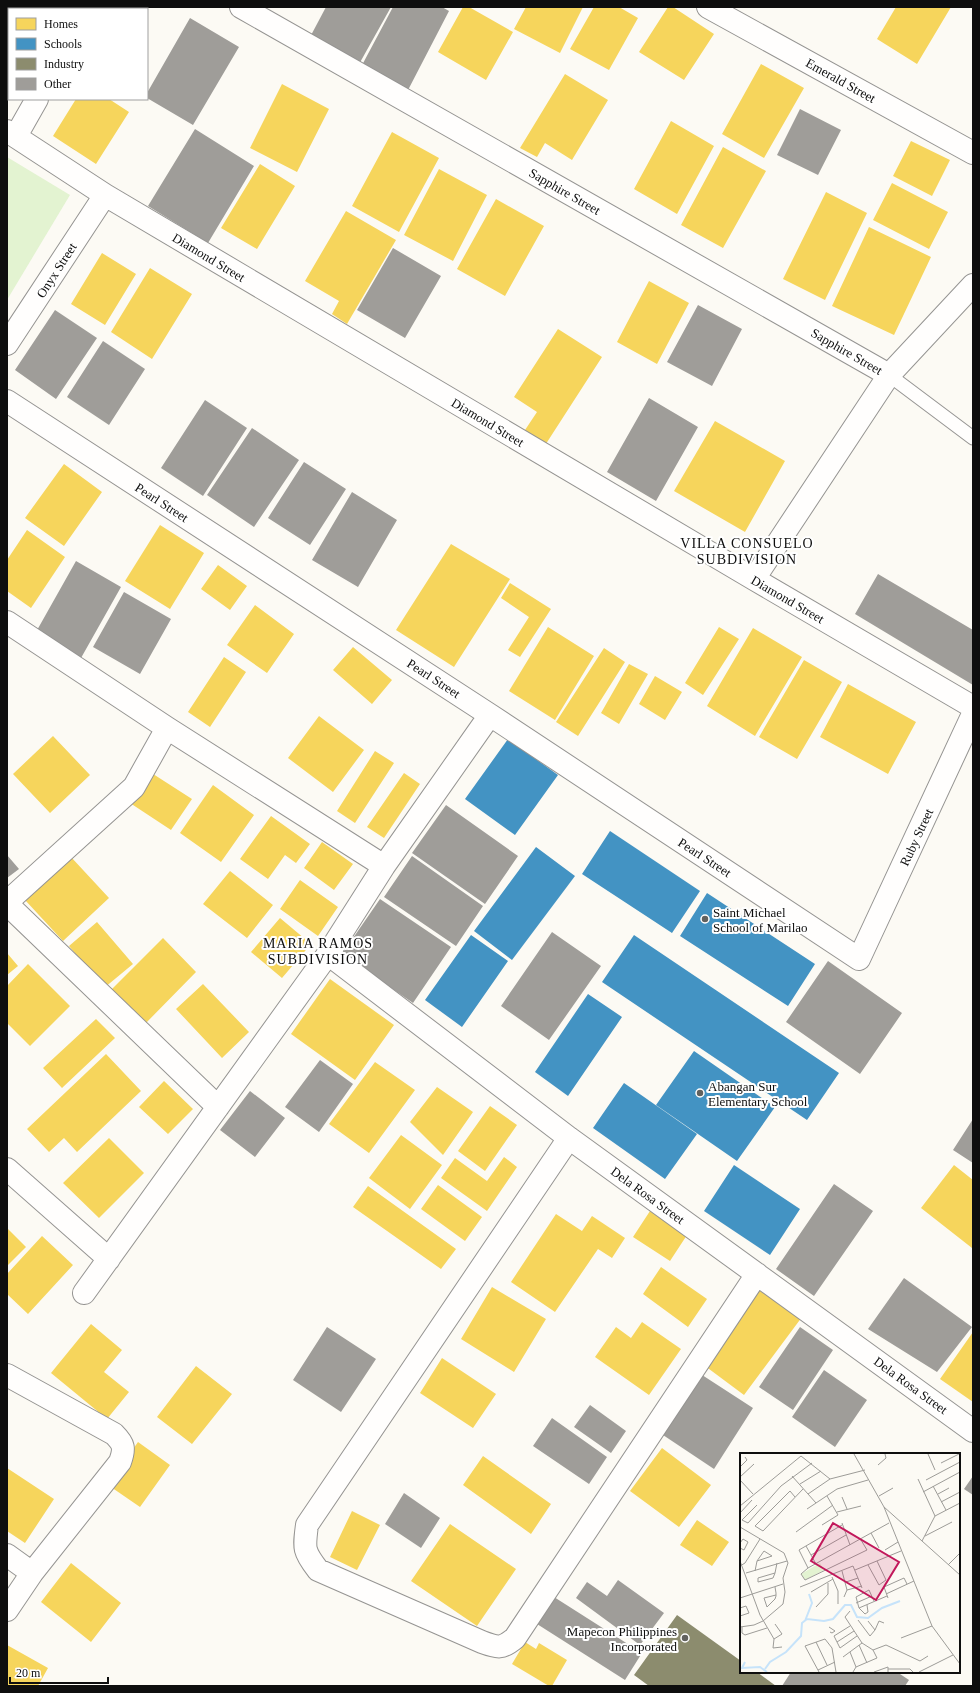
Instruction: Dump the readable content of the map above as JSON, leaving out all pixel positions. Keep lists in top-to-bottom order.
{
  "streets": {
    "street": [
      "Emerald Street",
      "Sapphire Street",
      "Diamond Street",
      "Onyx Street",
      "Pearl Street",
      "Ruby Street",
      "Dela Rosa Street"
    ]
  },
  "crossings": [
    ["Diamond Street", "Onyx Street"],
    ["Pearl Street", "Ruby Street"]
  ],
  "districts": ["VILLA CONSUELO SUBDIVISION", "MARIA RAMOS SUBDIVISION"],
  "places": ["Saint Michael School of Marilao", "Abangan Sur Elementary School", "Mapecon Philippines Incorporated"],
  "legend": [
    "Homes",
    "Schools",
    "Industry",
    "Other"
  ],
  "scale_bar": "20 m"
}
